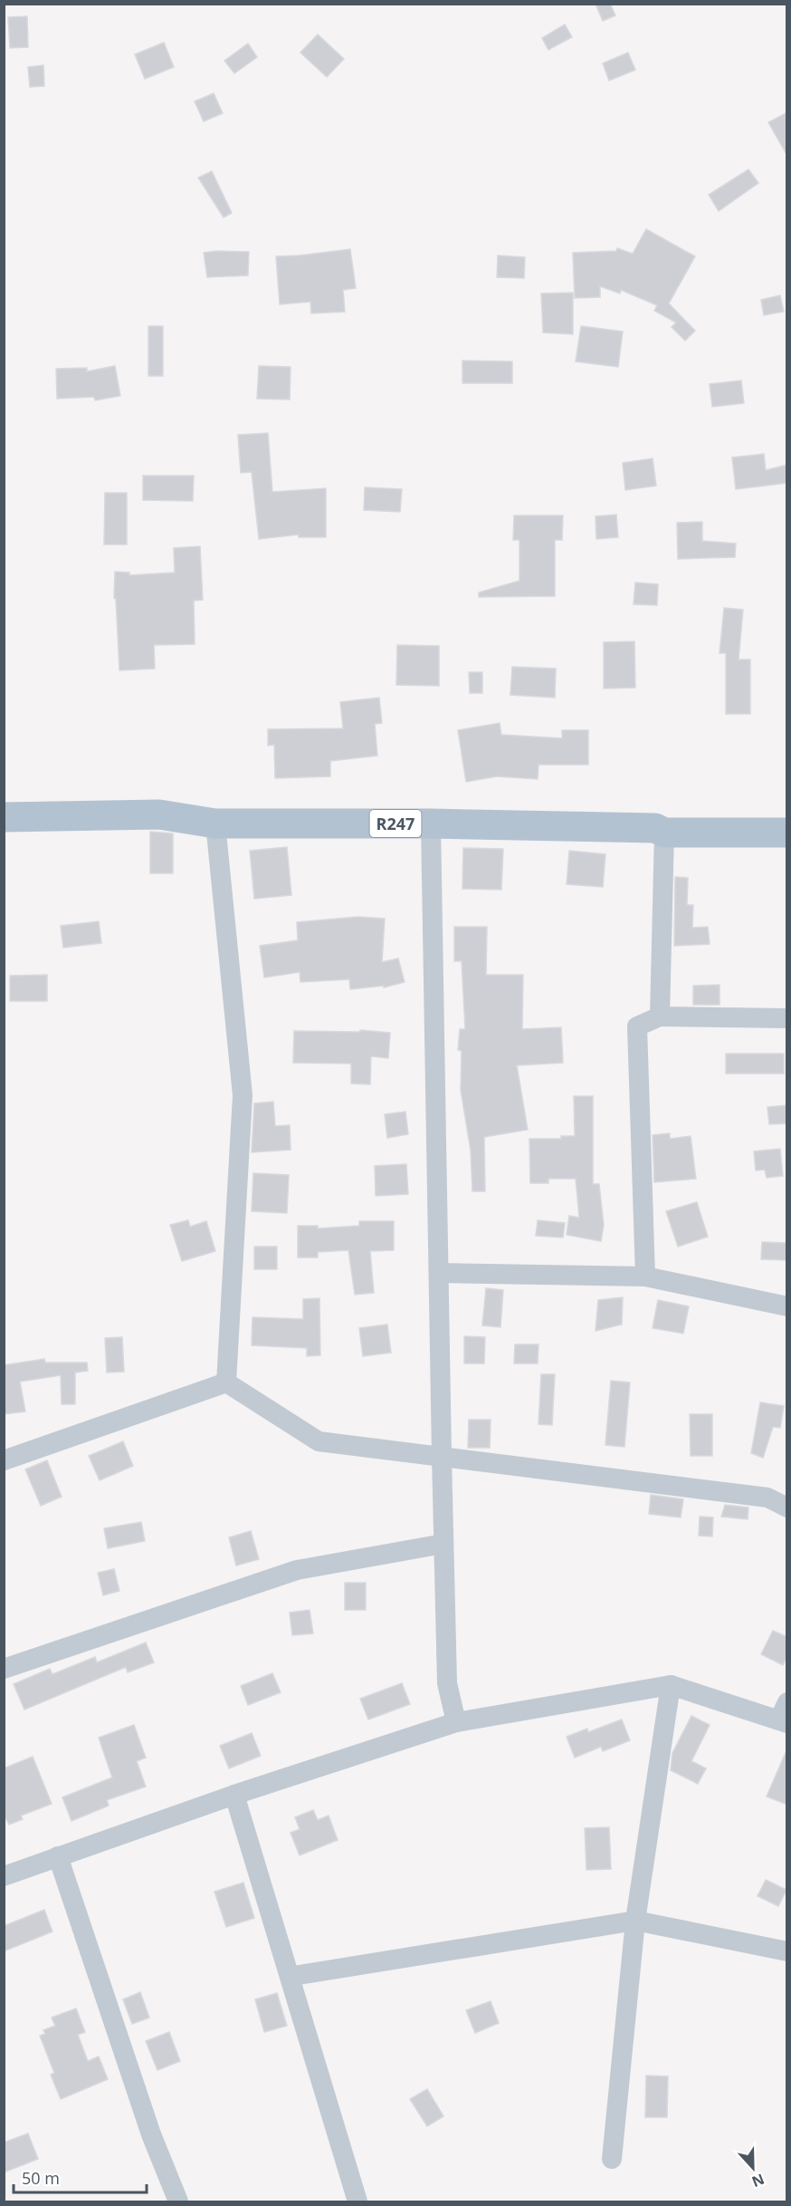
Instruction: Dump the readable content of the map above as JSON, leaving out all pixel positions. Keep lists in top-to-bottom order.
{
  "streets": {
    "main road": ["R247"]
  },
  "scale_bar": "50 m",
  "north": "bottom"
}
